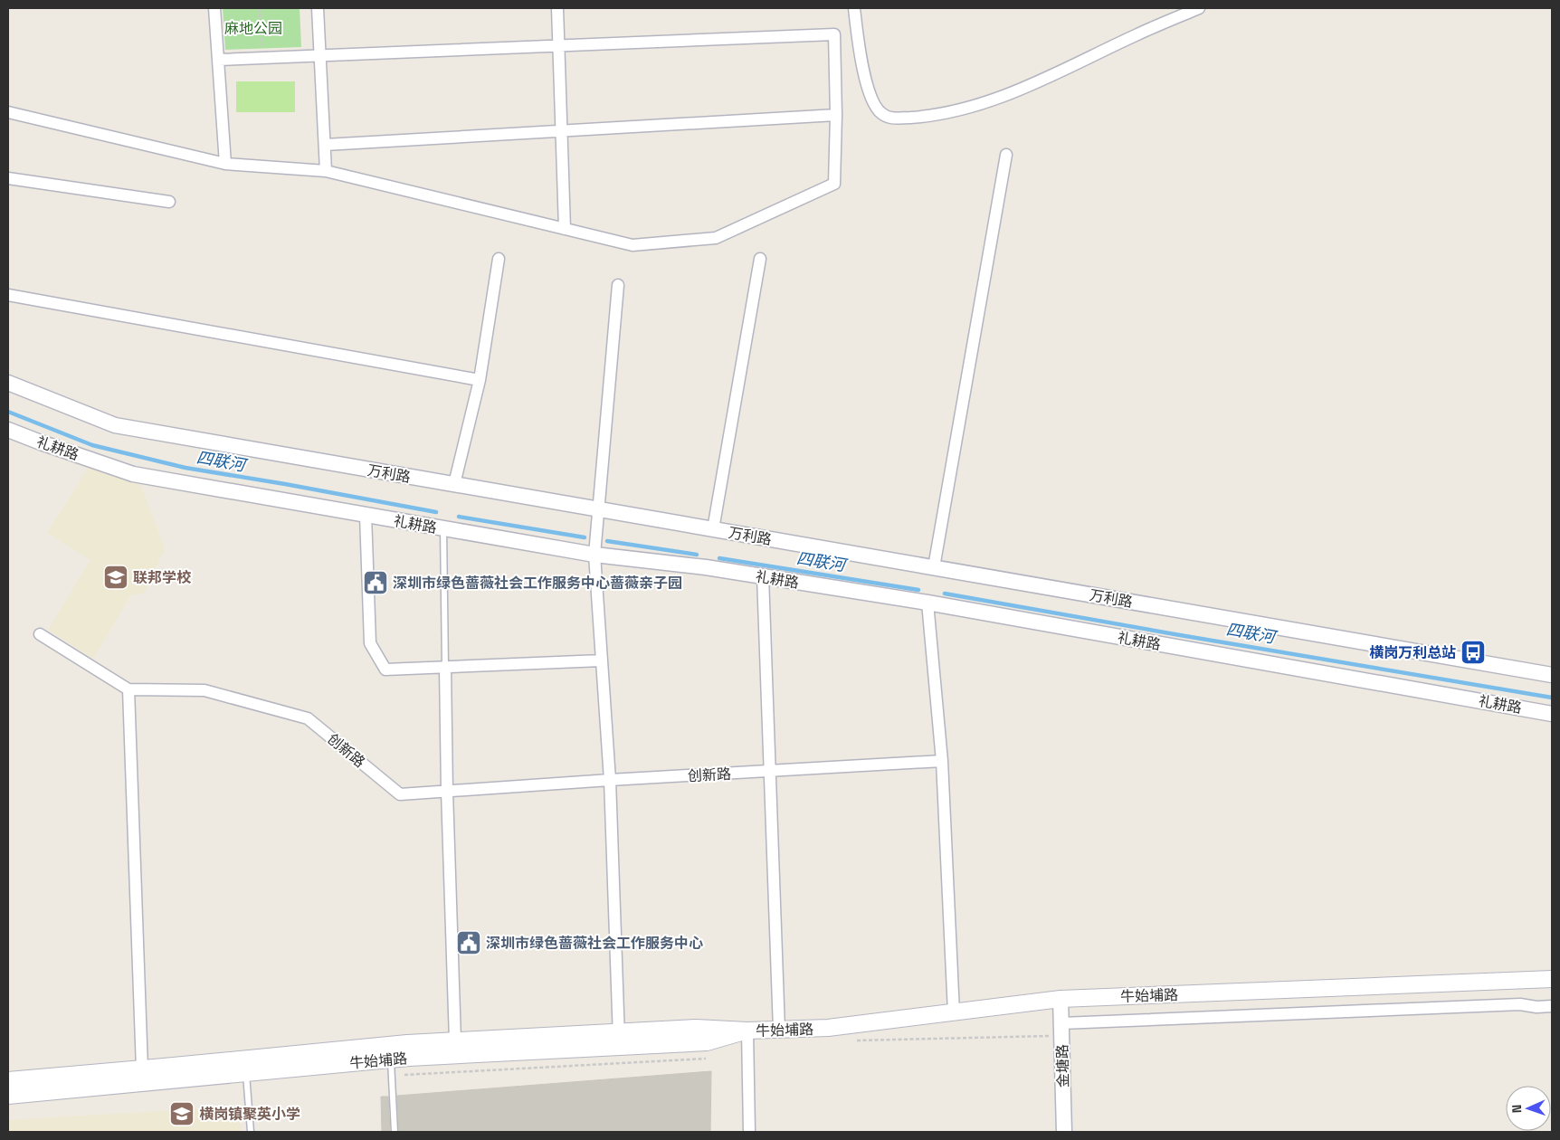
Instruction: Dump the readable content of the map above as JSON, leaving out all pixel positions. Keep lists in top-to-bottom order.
{
  "streets": {
    "main road": ["牛始埔路"],
    "street": [
      "礼耕路",
      "万利路",
      "创新路",
      "金塘路"
    ]
  },
  "crossings": [
    ["牛始埔路", "金塘路"]
  ],
  "water": ["四联河"],
  "parks": ["麻地公园"],
  "places": {
    "school or university": ["联邦学校", "横岗镇聚英小学"],
    "public building": ["深圳市绿色蔷薇社会工作服务中心蔷薇亲子园", "深圳市绿色蔷薇社会工作服务中心"],
    "bus stop": ["横岗万利总站"]
  },
  "north": "left"
}
